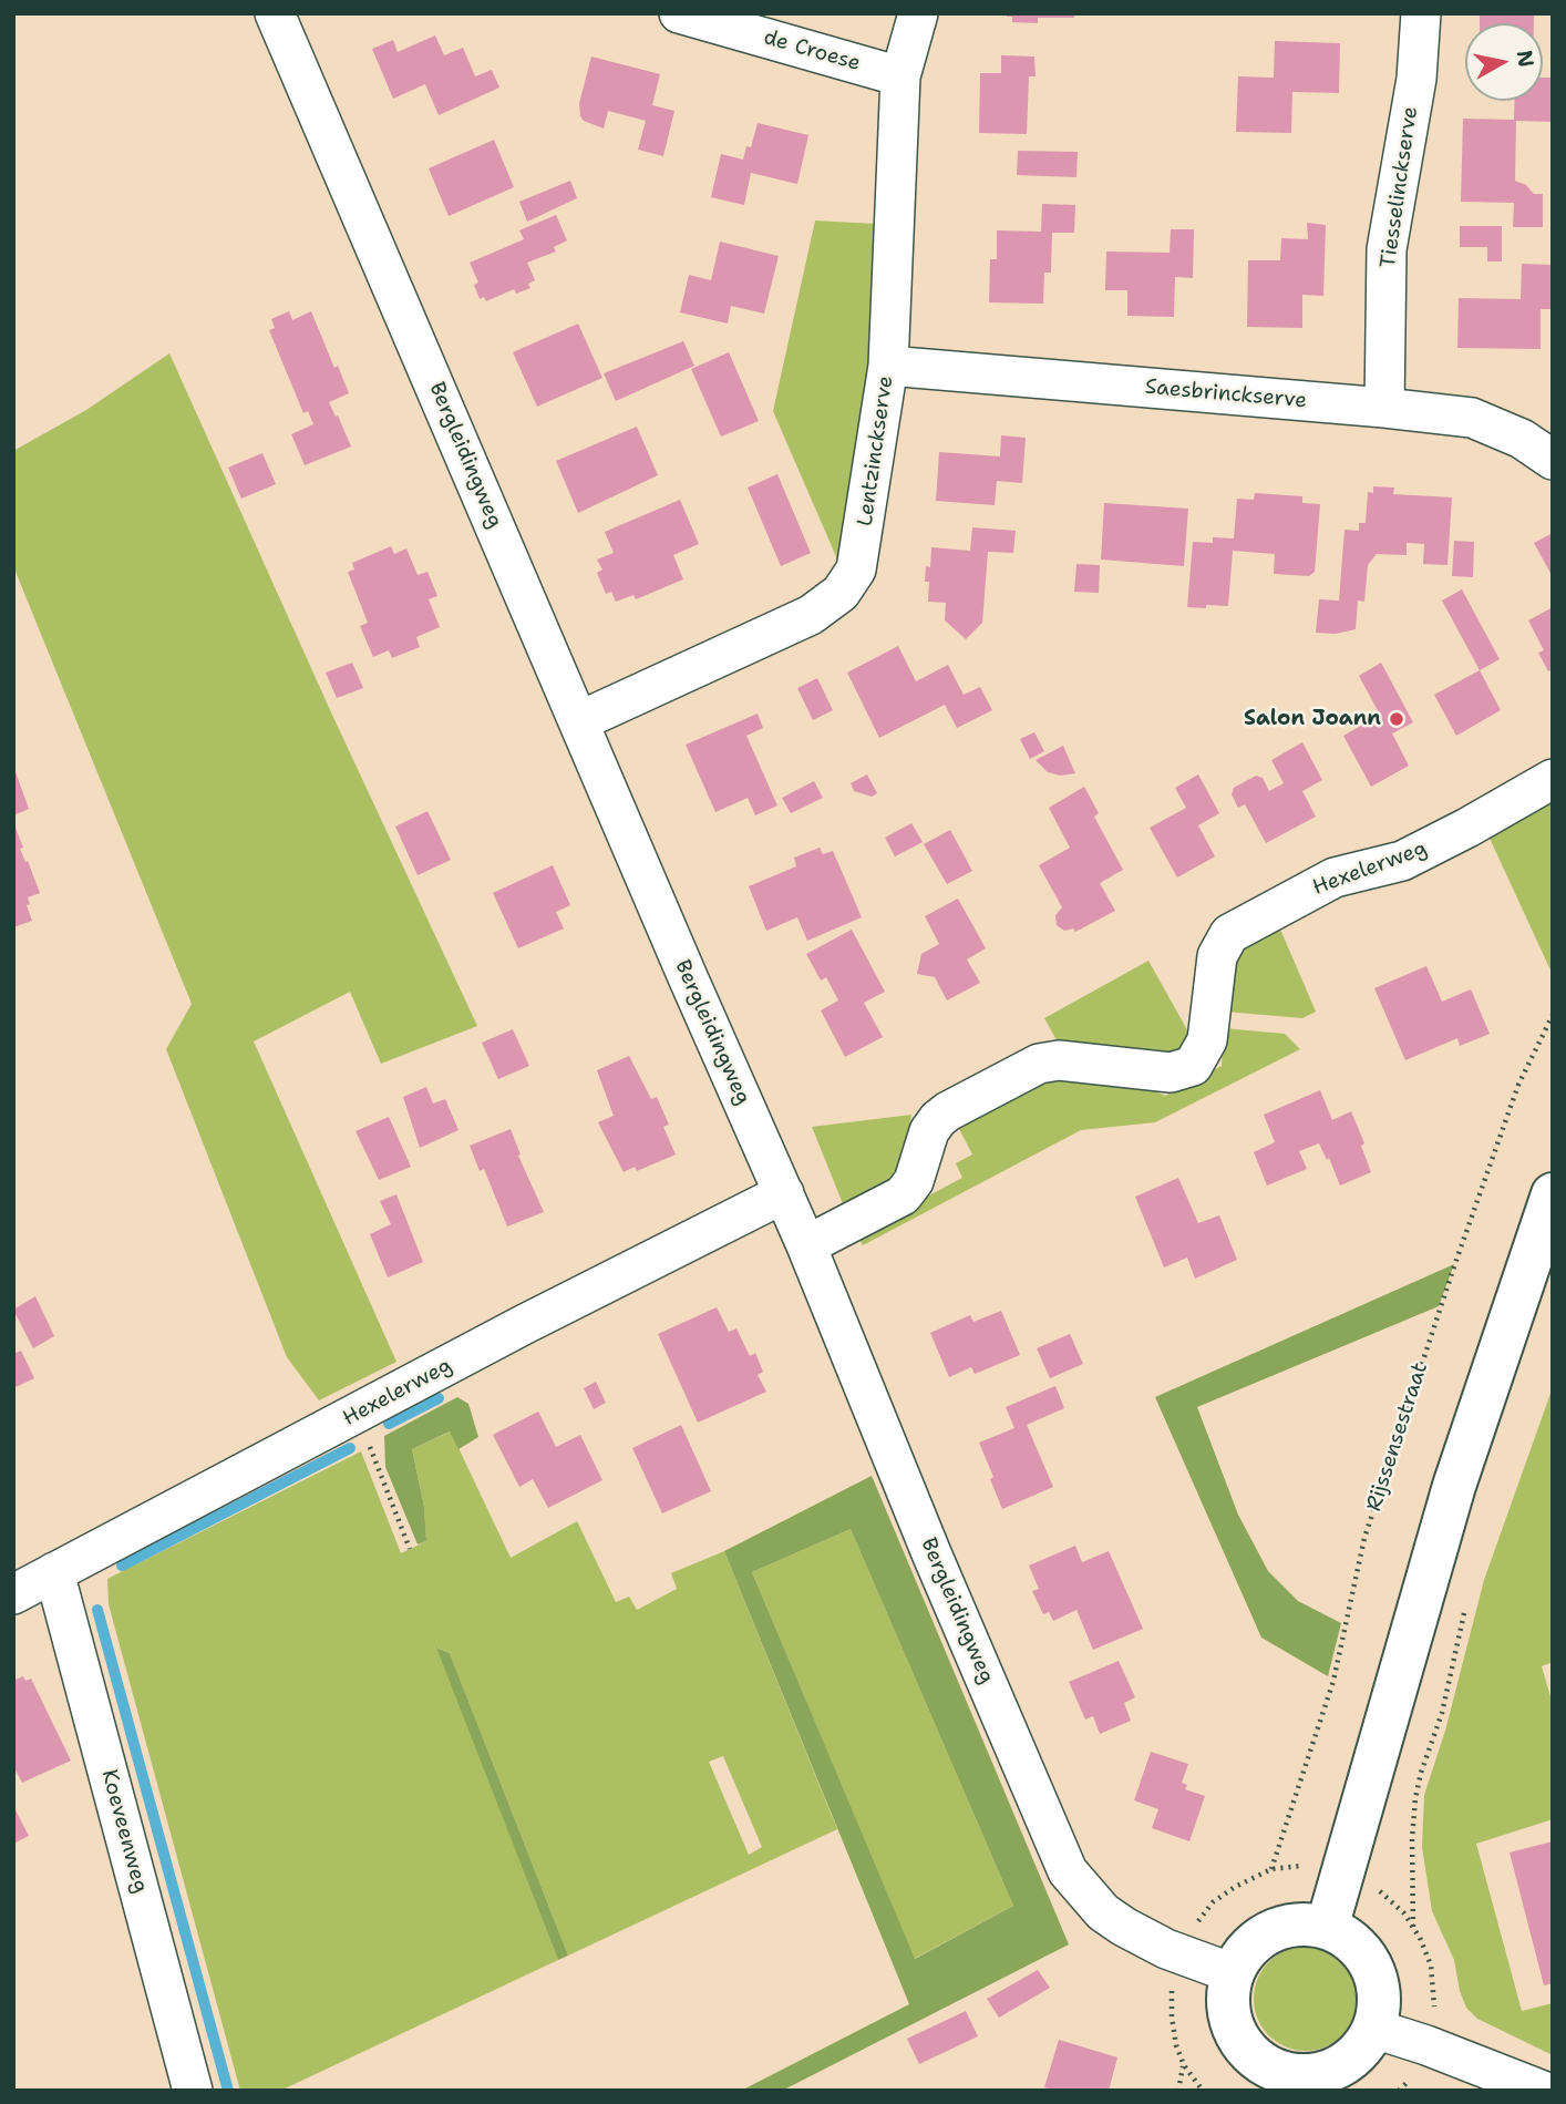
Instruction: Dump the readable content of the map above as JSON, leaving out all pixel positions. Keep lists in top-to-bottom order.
{
  "streets": {
    "street": [
      "de Croese",
      "Tiesselinckserve",
      "Saesbrinckserve",
      "Lentzinckserve",
      "Bergleidingweg",
      "Hexelerweg",
      "Koeveenweg"
    ],
    "path": ["Rijssensestraat"]
  },
  "crossings": [
    ["de Croese", "Lentzinckserve"],
    ["Tiesselinckserve", "Saesbrinckserve"],
    ["Saesbrinckserve", "Lentzinckserve"],
    ["Lentzinckserve", "Bergleidingweg"],
    ["Bergleidingweg", "Hexelerweg"],
    ["Hexelerweg", "Koeveenweg"]
  ],
  "places": ["Salon Joann"],
  "north": "right"
}
